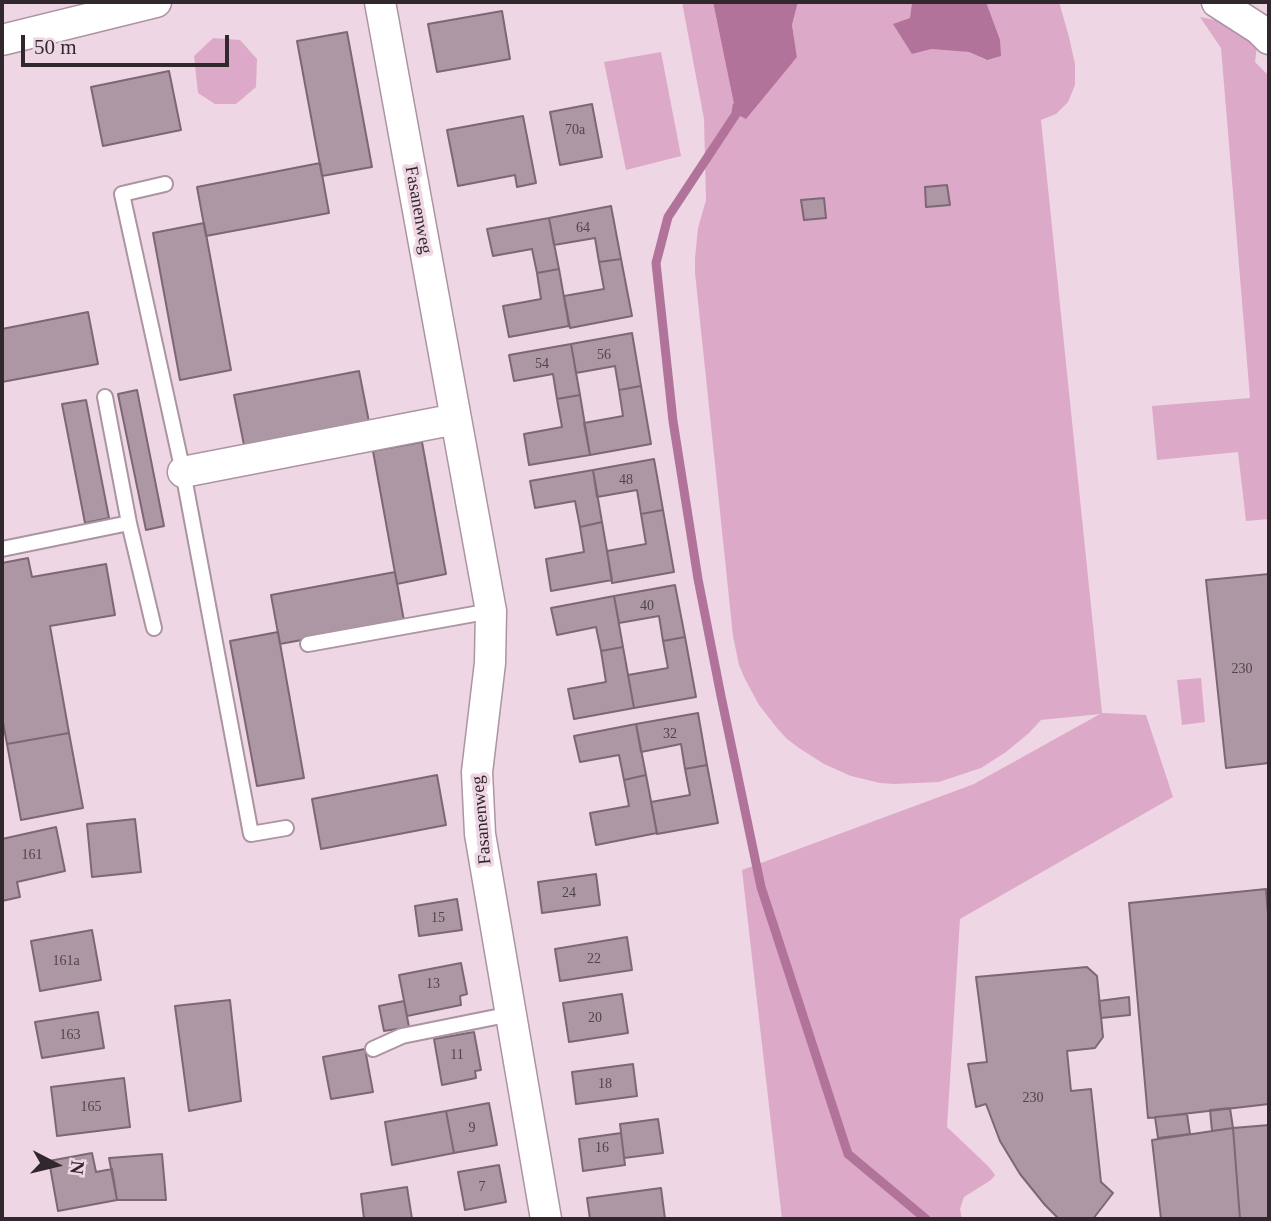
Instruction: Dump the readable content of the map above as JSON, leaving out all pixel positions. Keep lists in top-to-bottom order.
{
  "streets": {
    "street": ["Fasanenweg"]
  },
  "house_numbers": [
    "70a",
    "64",
    "56",
    "54",
    "48",
    "40",
    "230",
    "32",
    "161",
    "24",
    "15",
    "22",
    "161a",
    "13",
    "20",
    "163",
    "11",
    "18",
    "230",
    "165",
    "9",
    "16",
    "7"
  ],
  "scale_bar": "50 m",
  "north": "right"
}
